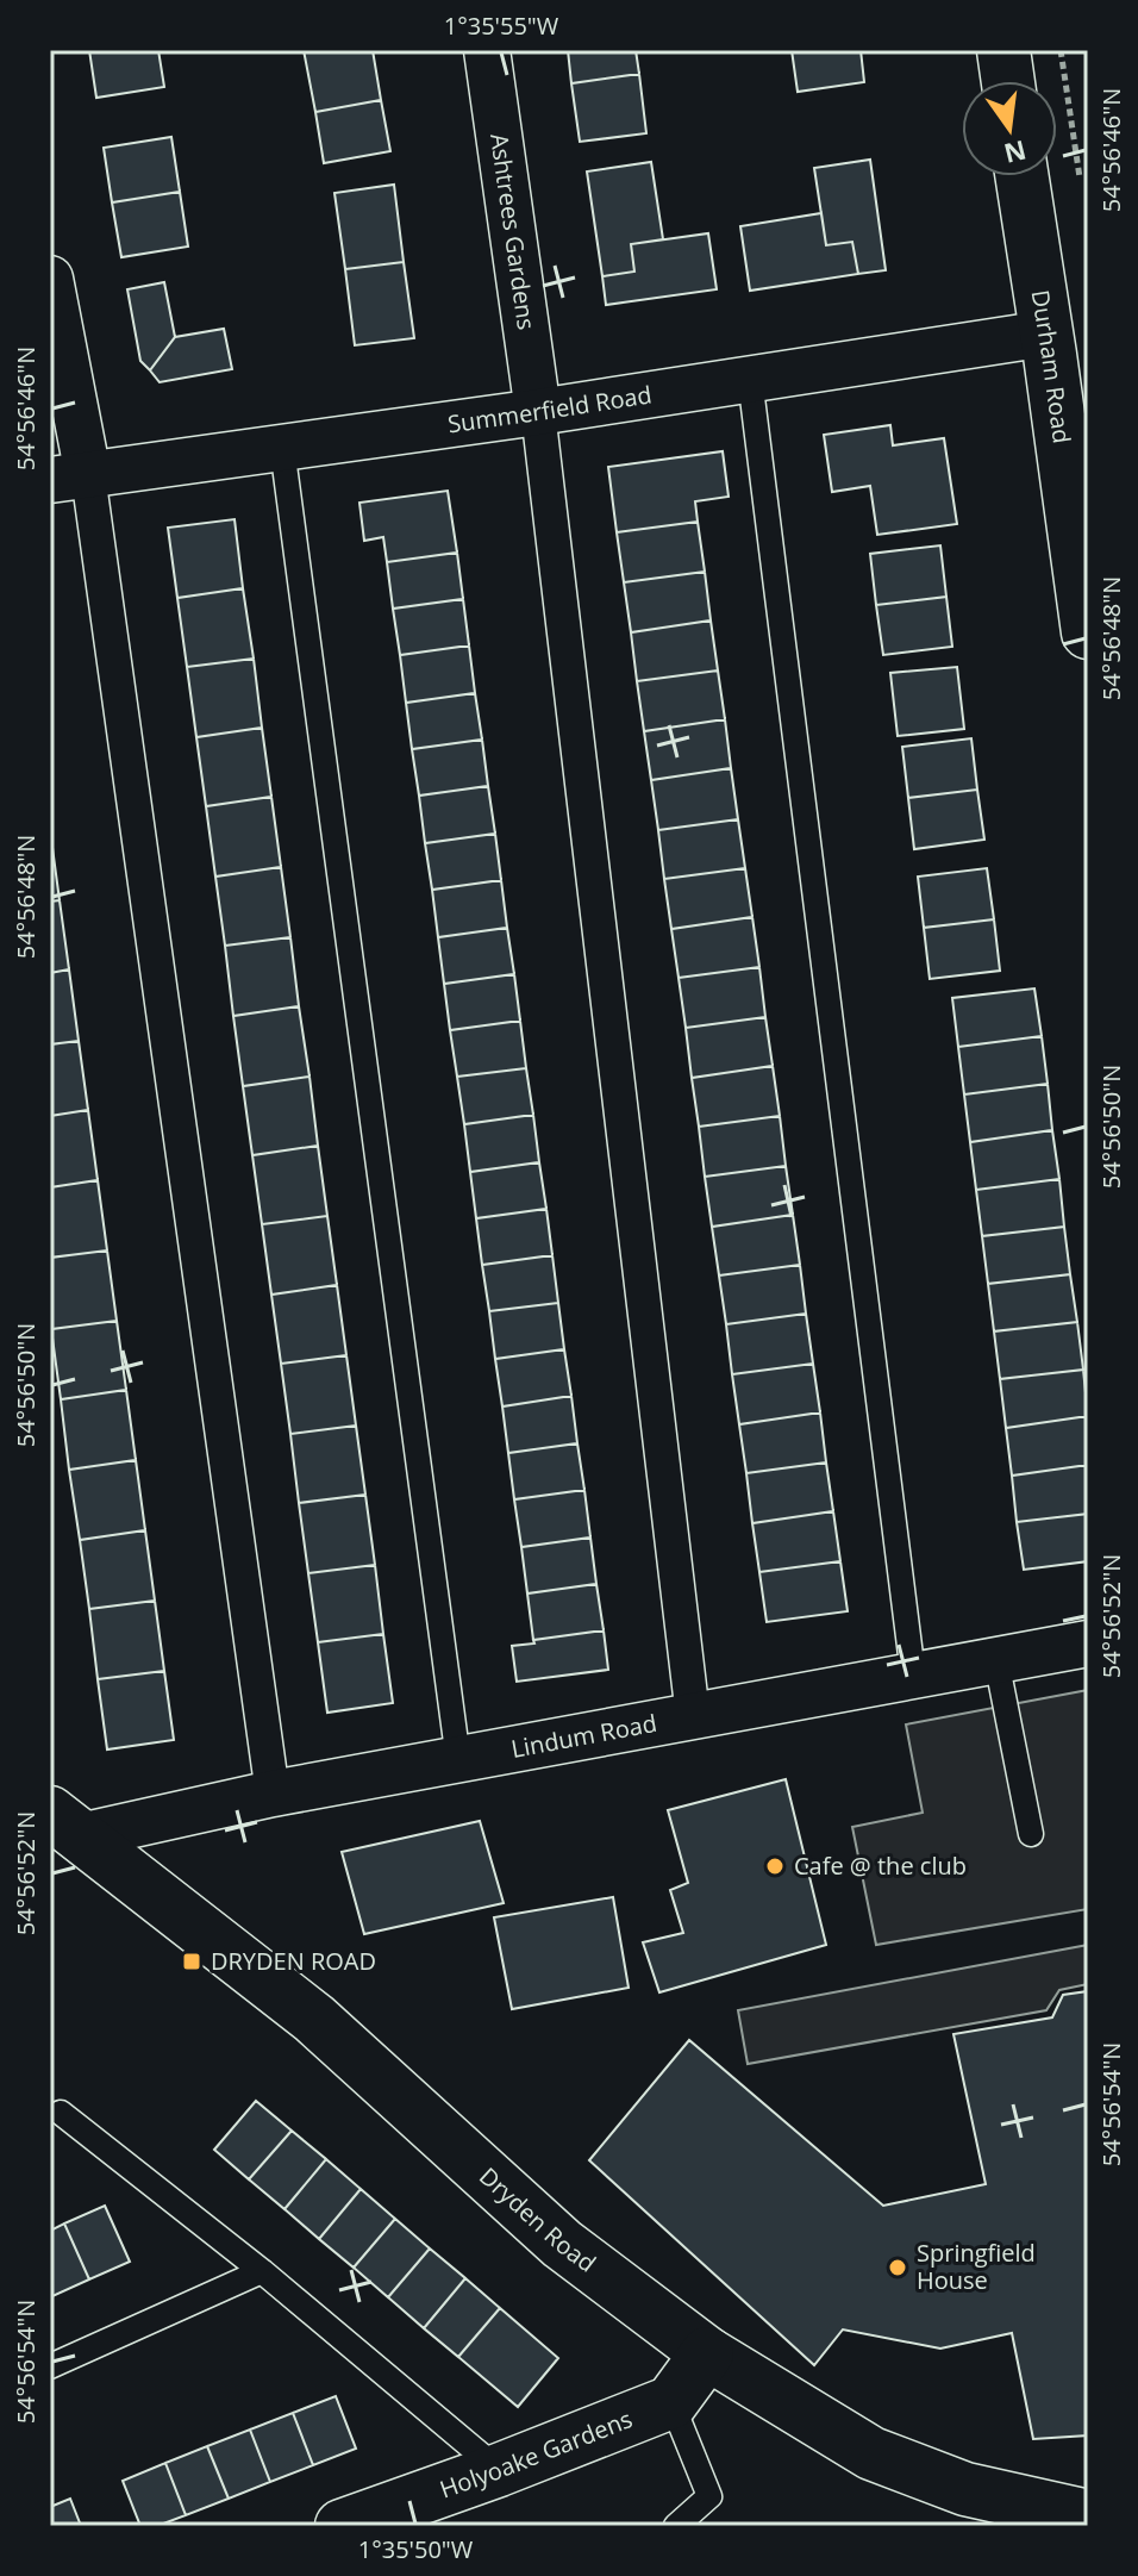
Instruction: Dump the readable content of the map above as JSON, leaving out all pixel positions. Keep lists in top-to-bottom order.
{
  "streets": {
    "street": [
      "Ashtrees Gardens",
      "Durham Road",
      "Summerfield Road",
      "Lindum Road",
      "Dryden Road",
      "Holyoake Gardens"
    ]
  },
  "crossings": [
    ["Ashtrees Gardens", "Summerfield Road"],
    ["Durham Road", "Summerfield Road"],
    ["Lindum Road", "Dryden Road"]
  ],
  "places": {
    "other": ["Cafe @ the club", "Springfield House"],
    "transit": ["DRYDEN ROAD"]
  },
  "north": "bottom",
  "coordinates": [
    "1°35'55\"W",
    "54°56'46\"N",
    "54°56'48\"N",
    "54°56'50\"N",
    "54°56'52\"N",
    "54°56'54\"N",
    "1°35'50\"W"
  ]
}
